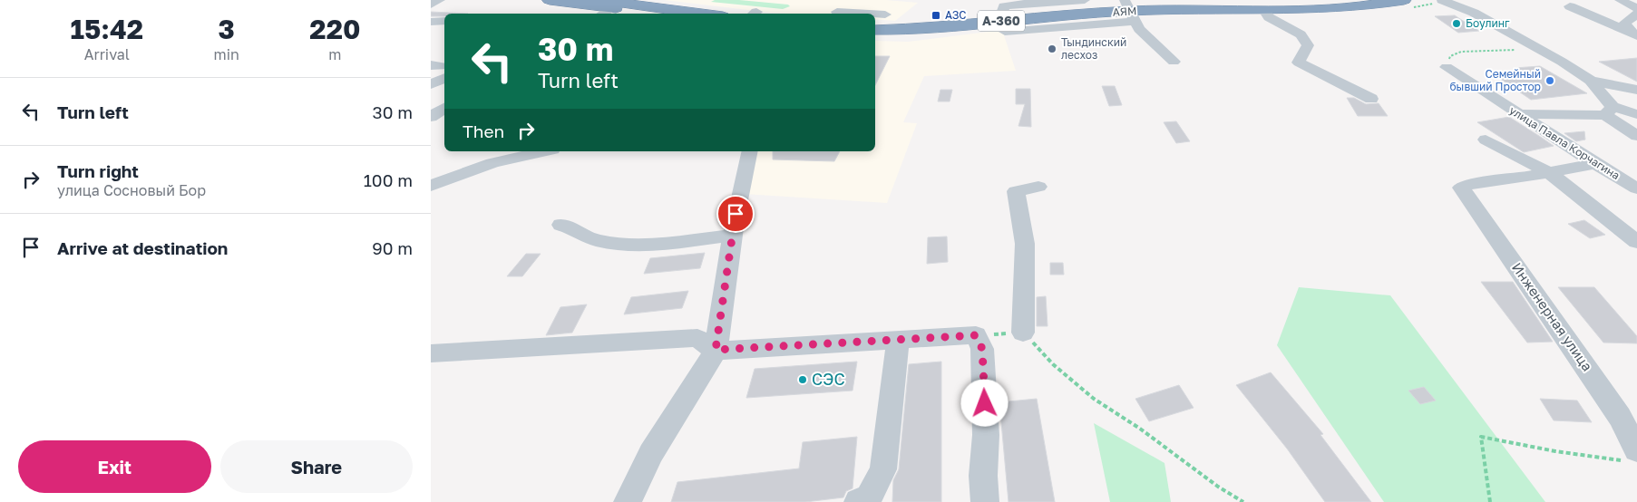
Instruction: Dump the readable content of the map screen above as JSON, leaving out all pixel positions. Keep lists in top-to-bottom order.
{
  "streets": {
    "highway": ["АЯМ", "А-360"],
    "street": ["улица Павла Корчагина", "Инженерная улица"]
  },
  "places": {
    "transit": ["АЗС"],
    "other": [
      "Боулинг",
      "Тындинский лесхоз",
      "Семейный бывший Простор",
      "СЭС"
    ]
  },
  "page": {
    "eta": [
      "15:42",
      "Arrival",
      "3",
      "min",
      "220",
      "m"
    ],
    "turn": ["30 m", "Turn left"],
    "list": [
      {
        "name": "Turn left",
        "value": "30 m"
      },
      {
        "name": "Turn right",
        "note": "улица Сосновый Бор",
        "value": "100 m"
      },
      {
        "name": "Arrive at destination",
        "value": "90 m"
      }
    ],
    "then": "Then",
    "buttons": ["Exit", "Share"]
  }
}
